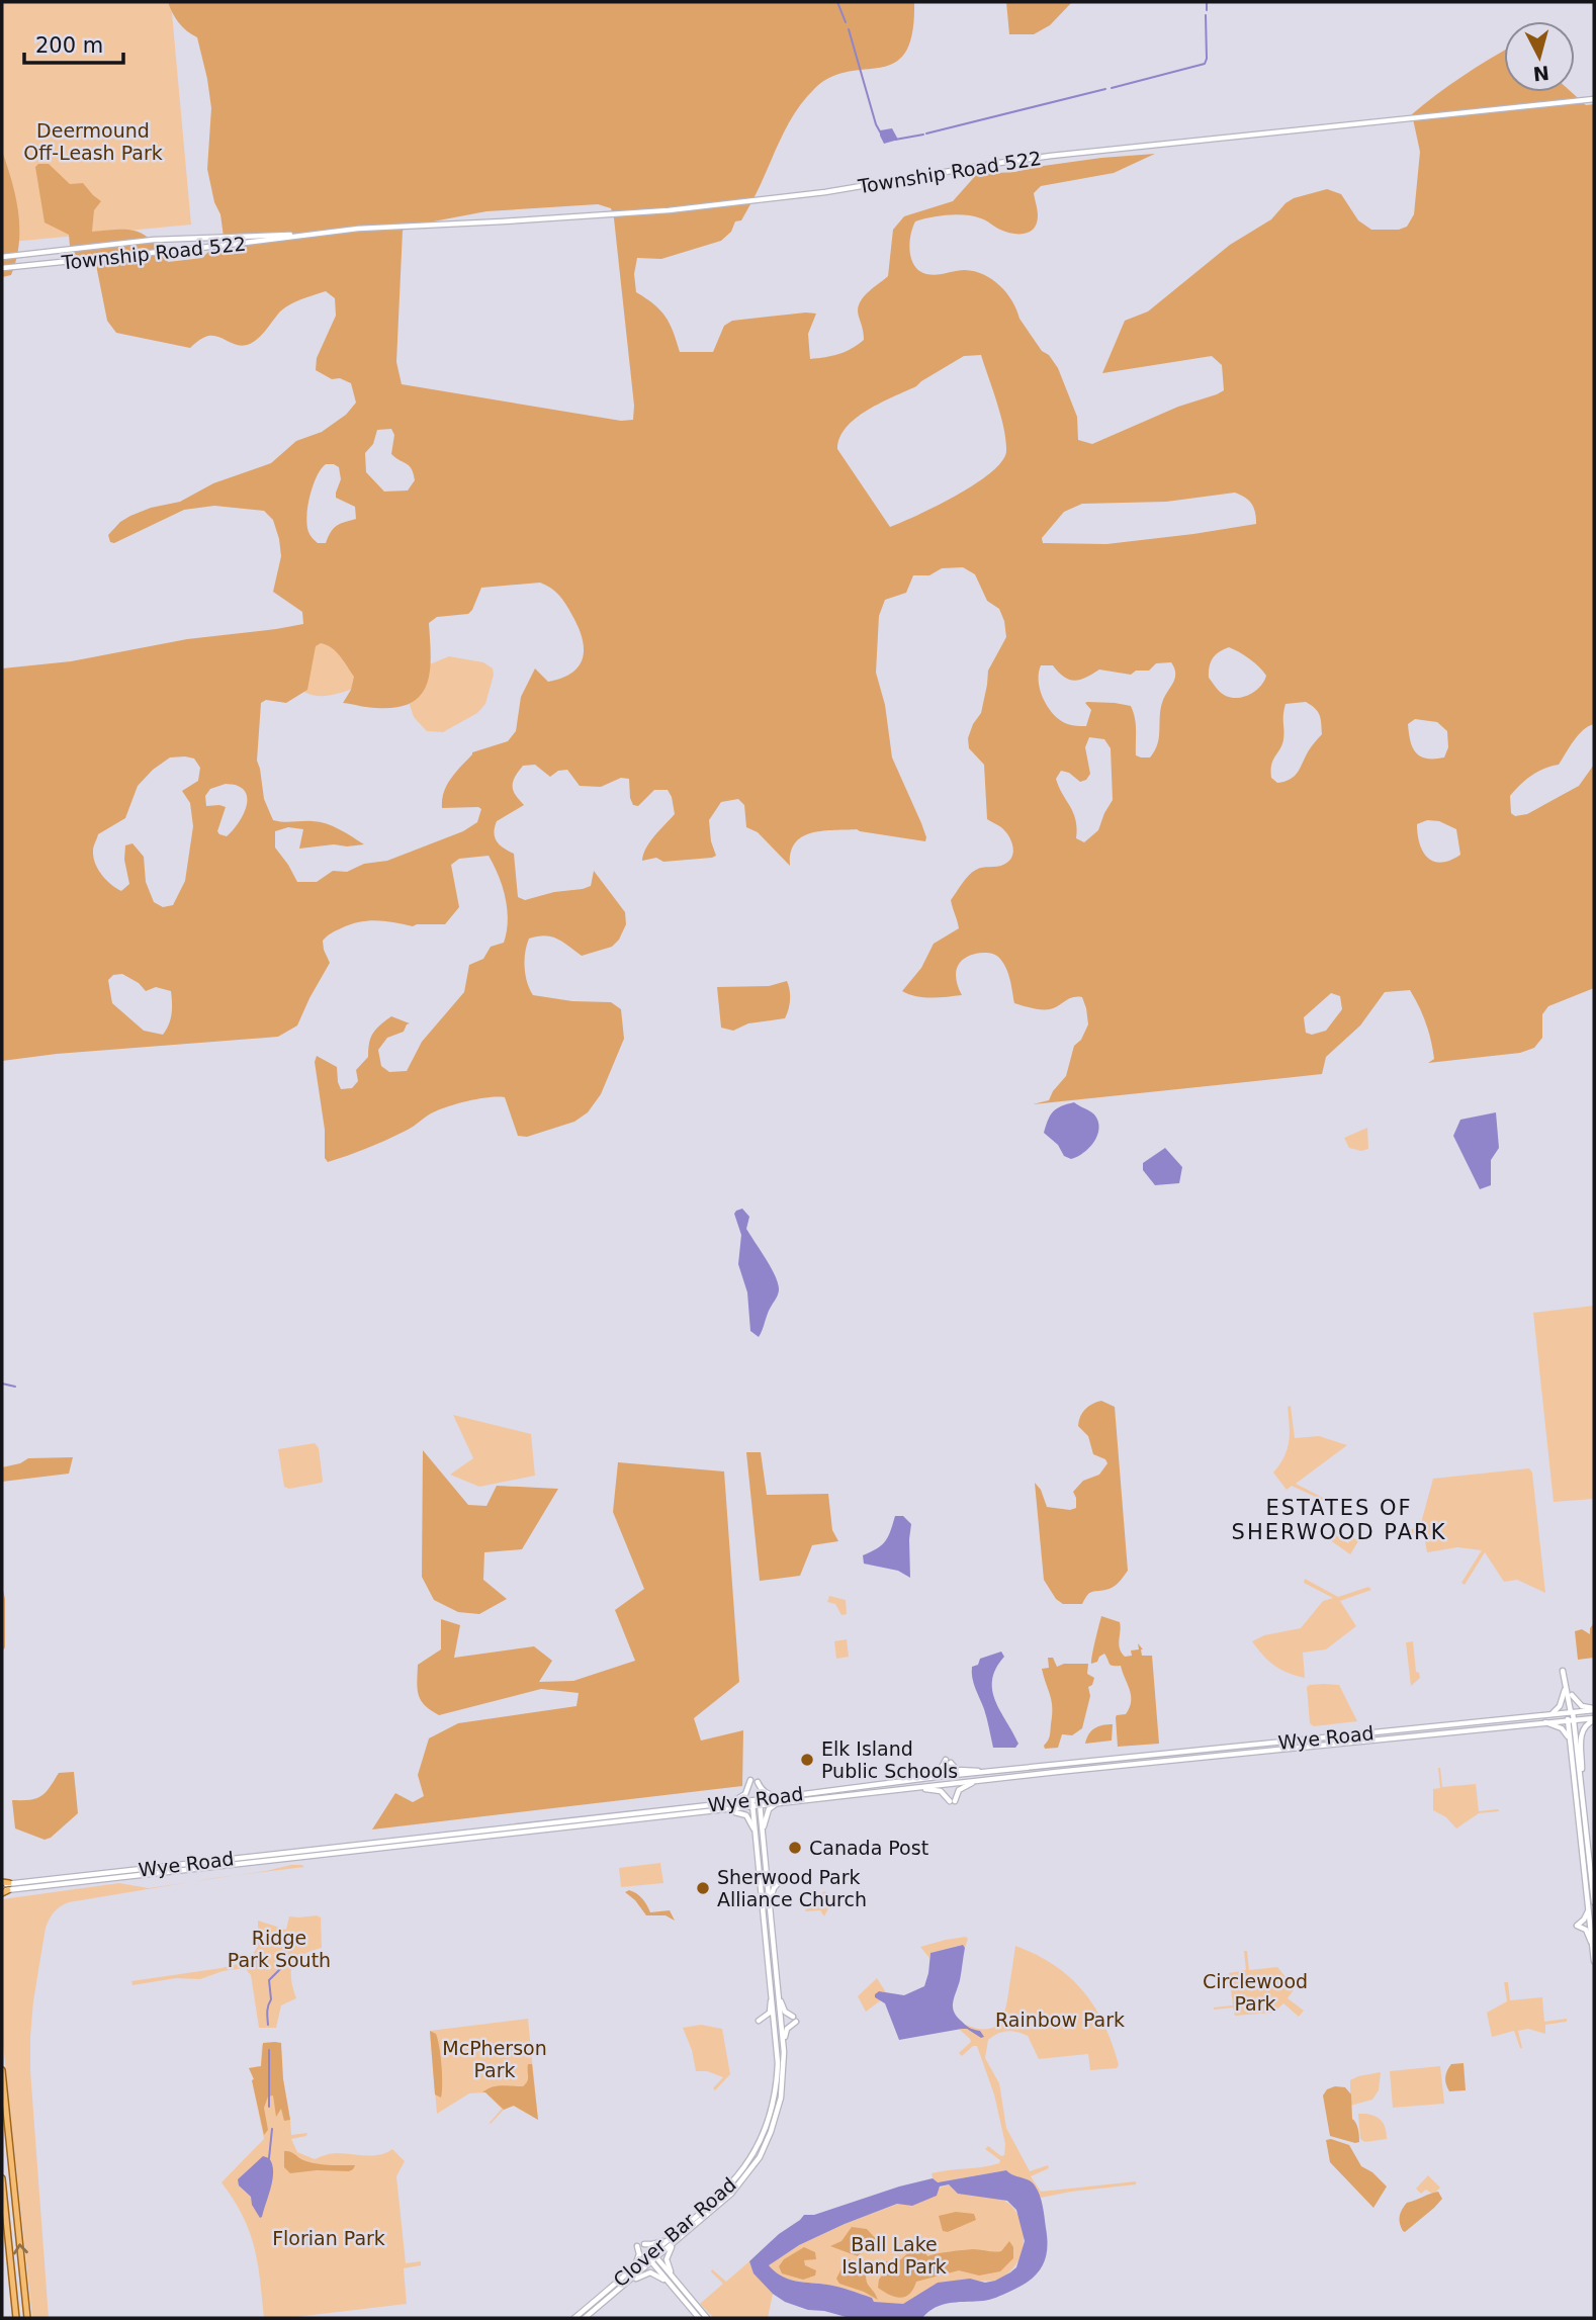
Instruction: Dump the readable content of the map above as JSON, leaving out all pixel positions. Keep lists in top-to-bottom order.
{
  "streets": {
    "main road": ["Township Road 522", "Wye Road", "Clover Bar Road"]
  },
  "crossings": [
    ["Wye Road", "Clover Bar Road"]
  ],
  "districts": ["ESTATES OF SHERWOOD PARK"],
  "parks": [
    "Deermound Off-Leash Park",
    "Ridge Park South",
    "Circlewood Park",
    "Rainbow Park",
    "McPherson Park",
    "Florian Park",
    "Ball Lake Island Park"
  ],
  "places": ["Elk Island Public Schools", "Canada Post", "Sherwood Park Alliance Church"],
  "scale_bar": "200 m",
  "north": "bottom"
}
